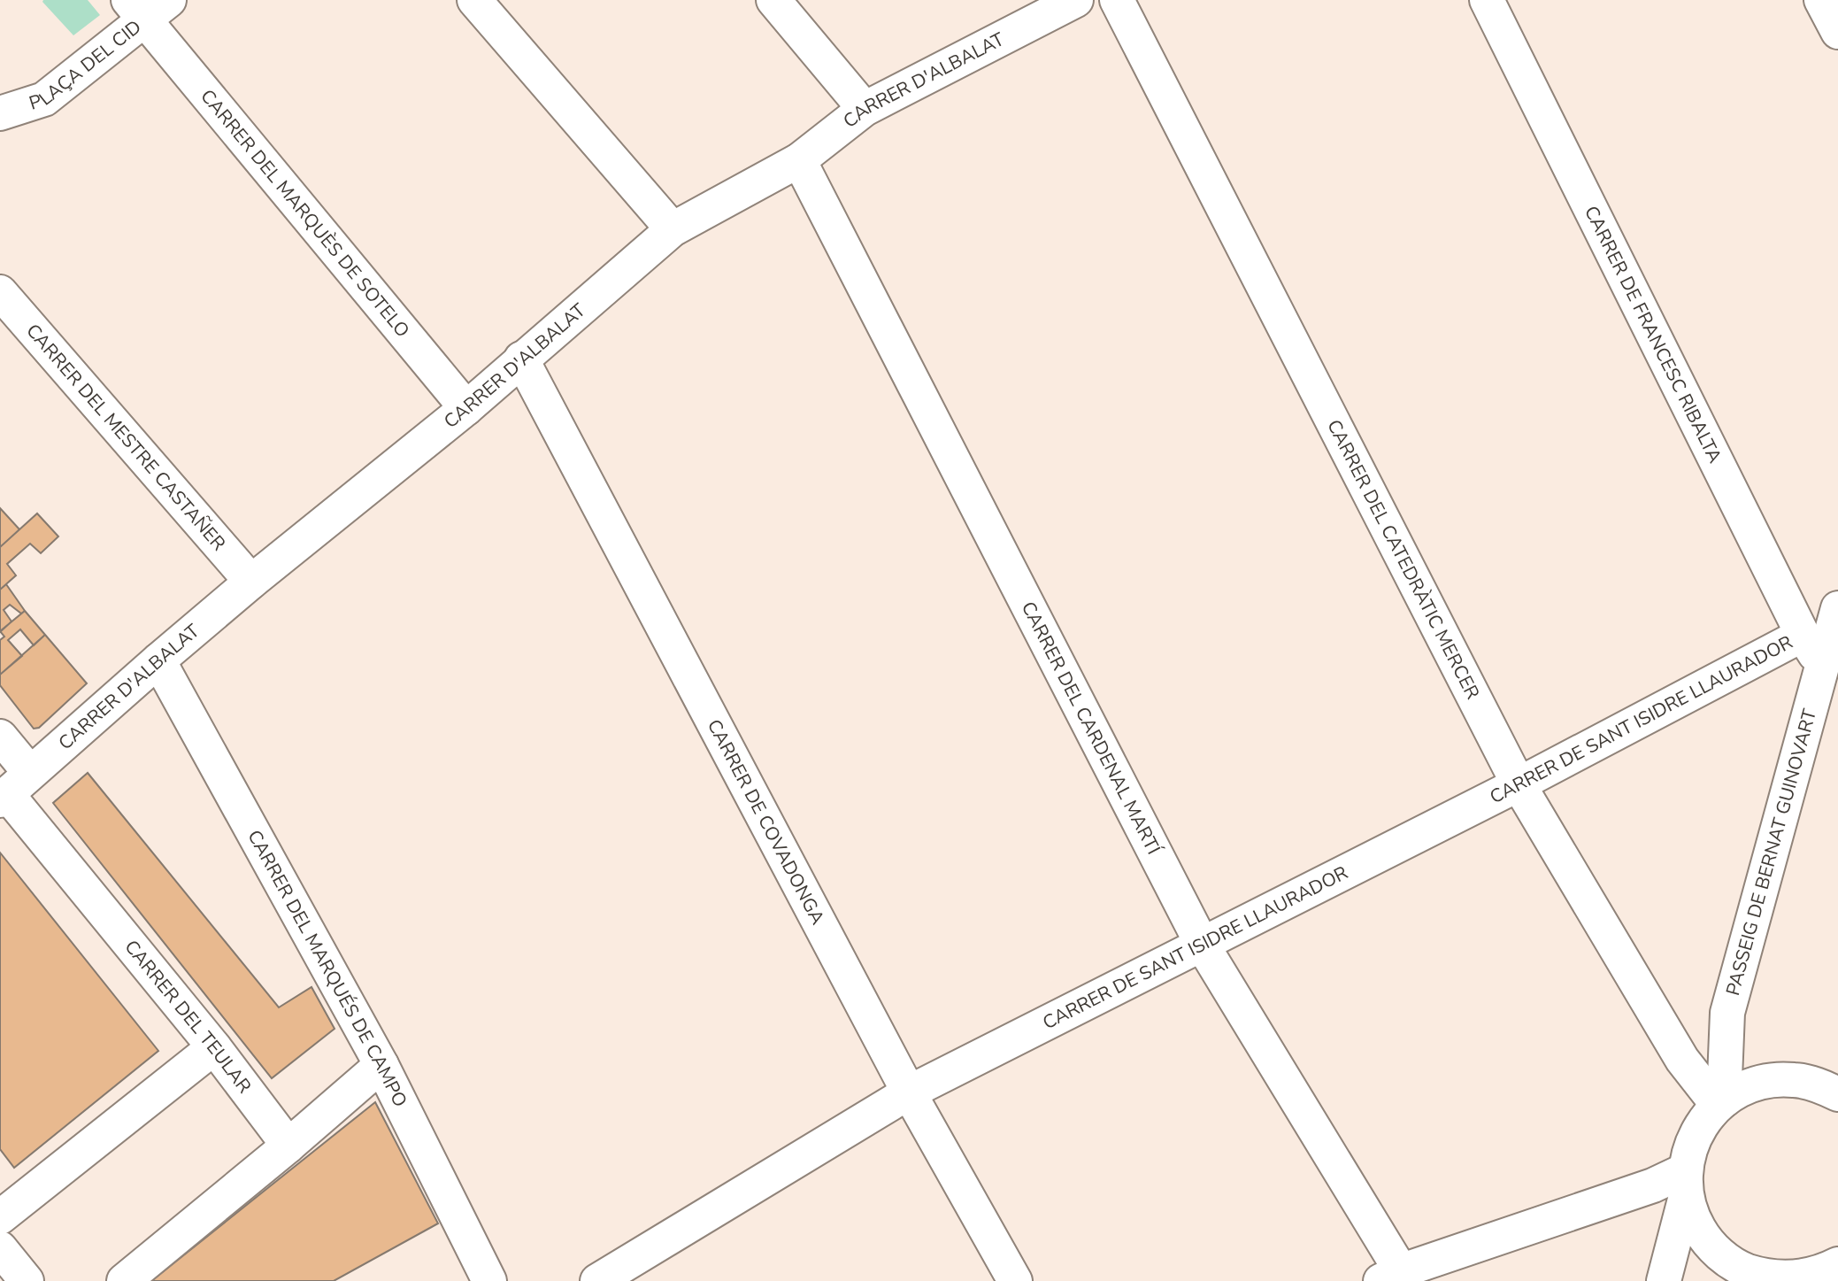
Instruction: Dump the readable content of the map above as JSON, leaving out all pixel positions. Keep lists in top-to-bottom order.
{
  "streets": {
    "street": [
      "PLAÇA DEL CID",
      "CARRER D'ALBALAT",
      "CARRER DEL MARQUÈS DE SOTELO",
      "CARRER DE FRANCESC RIBALTA",
      "CARRER DEL MESTRE CASTAÑER",
      "CARRER DEL CATEDRÀTIC MERCER",
      "CARRER DE SANT ISIDRE LLAURADOR",
      "CARRER DEL CARDENAL MARTÍ",
      "CARRER DE COVADONGA",
      "PASSEIG DE BERNAT GUINOVART",
      "CARRER DEL MARQUÉS DE CAMPO",
      "CARRER DEL TEULAR"
    ]
  },
  "crossings": [
    ["PLAÇA DEL CID", "CARRER DEL MARQUÈS DE SOTELO"],
    ["CARRER D'ALBALAT", "CARRER DEL MARQUÈS DE SOTELO"],
    ["CARRER D'ALBALAT", "CARRER DEL MESTRE CASTAÑER"],
    ["CARRER D'ALBALAT", "CARRER DEL CARDENAL MARTÍ"],
    ["CARRER D'ALBALAT", "CARRER DE COVADONGA"],
    ["CARRER D'ALBALAT", "CARRER DEL MARQUÉS DE CAMPO"],
    ["CARRER D'ALBALAT", "CARRER DEL TEULAR"],
    ["CARRER DE FRANCESC RIBALTA", "CARRER DE SANT ISIDRE LLAURADOR"],
    ["CARRER DE FRANCESC RIBALTA", "PASSEIG DE BERNAT GUINOVART"],
    ["CARRER DEL CATEDRÀTIC MERCER", "CARRER DE SANT ISIDRE LLAURADOR"],
    ["CARRER DEL CATEDRÀTIC MERCER", "PASSEIG DE BERNAT GUINOVART"],
    ["CARRER DE SANT ISIDRE LLAURADOR", "CARRER DEL CARDENAL MARTÍ"],
    ["CARRER DE SANT ISIDRE LLAURADOR", "CARRER DE COVADONGA"]
  ]
}
